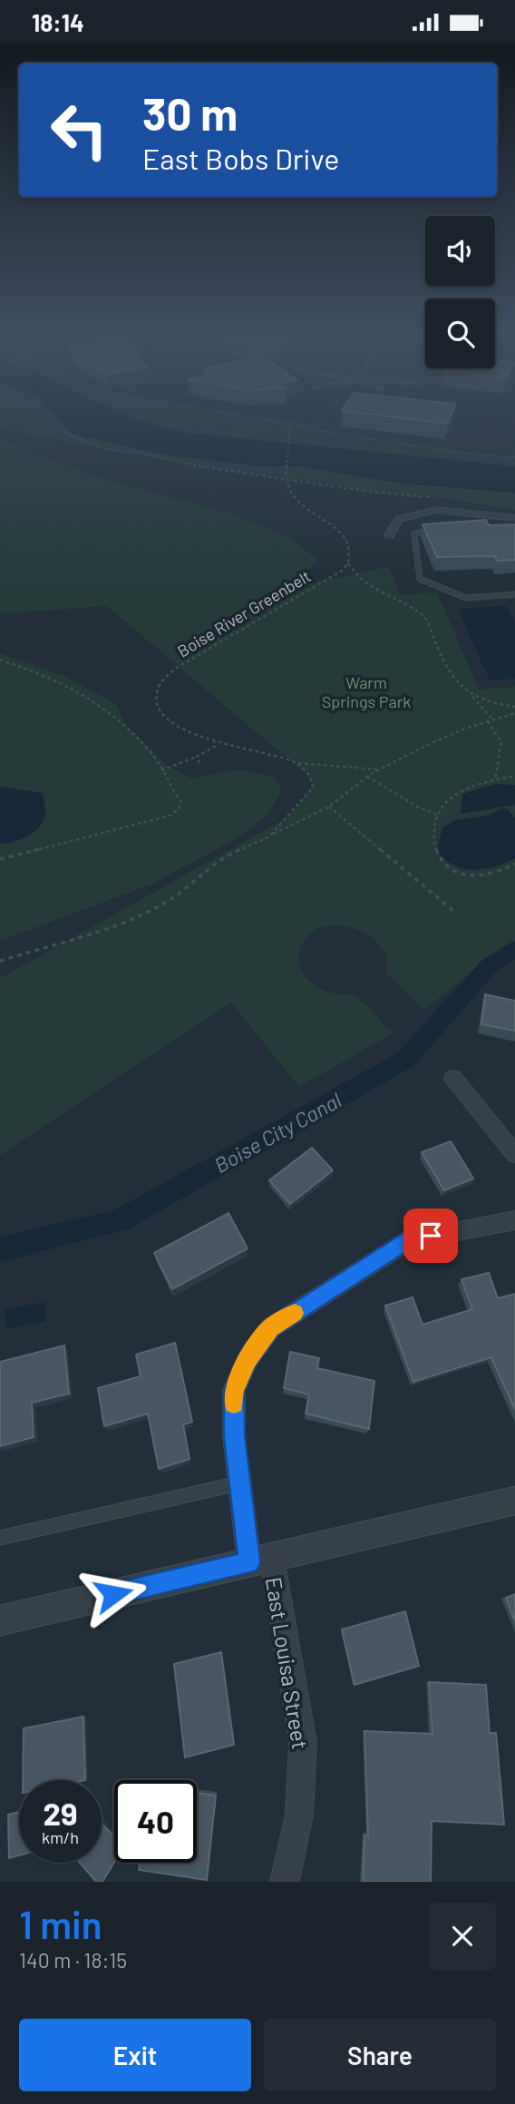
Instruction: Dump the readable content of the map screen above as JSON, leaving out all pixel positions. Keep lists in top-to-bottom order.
{
  "streets": {
    "street": ["East Louisa Street"],
    "path": ["Boise River Greenbelt"]
  },
  "water": ["Boise City Canal"],
  "parks": ["Warm Springs Park"],
  "page": {
    "status": "18:14",
    "turn": ["30 m", "East Bobs Drive"],
    "speed": "29 km/h",
    "limit": "40",
    "heading": ["1 min", "140 m · 18:15"],
    "buttons": ["Exit", "Share"]
  }
}
